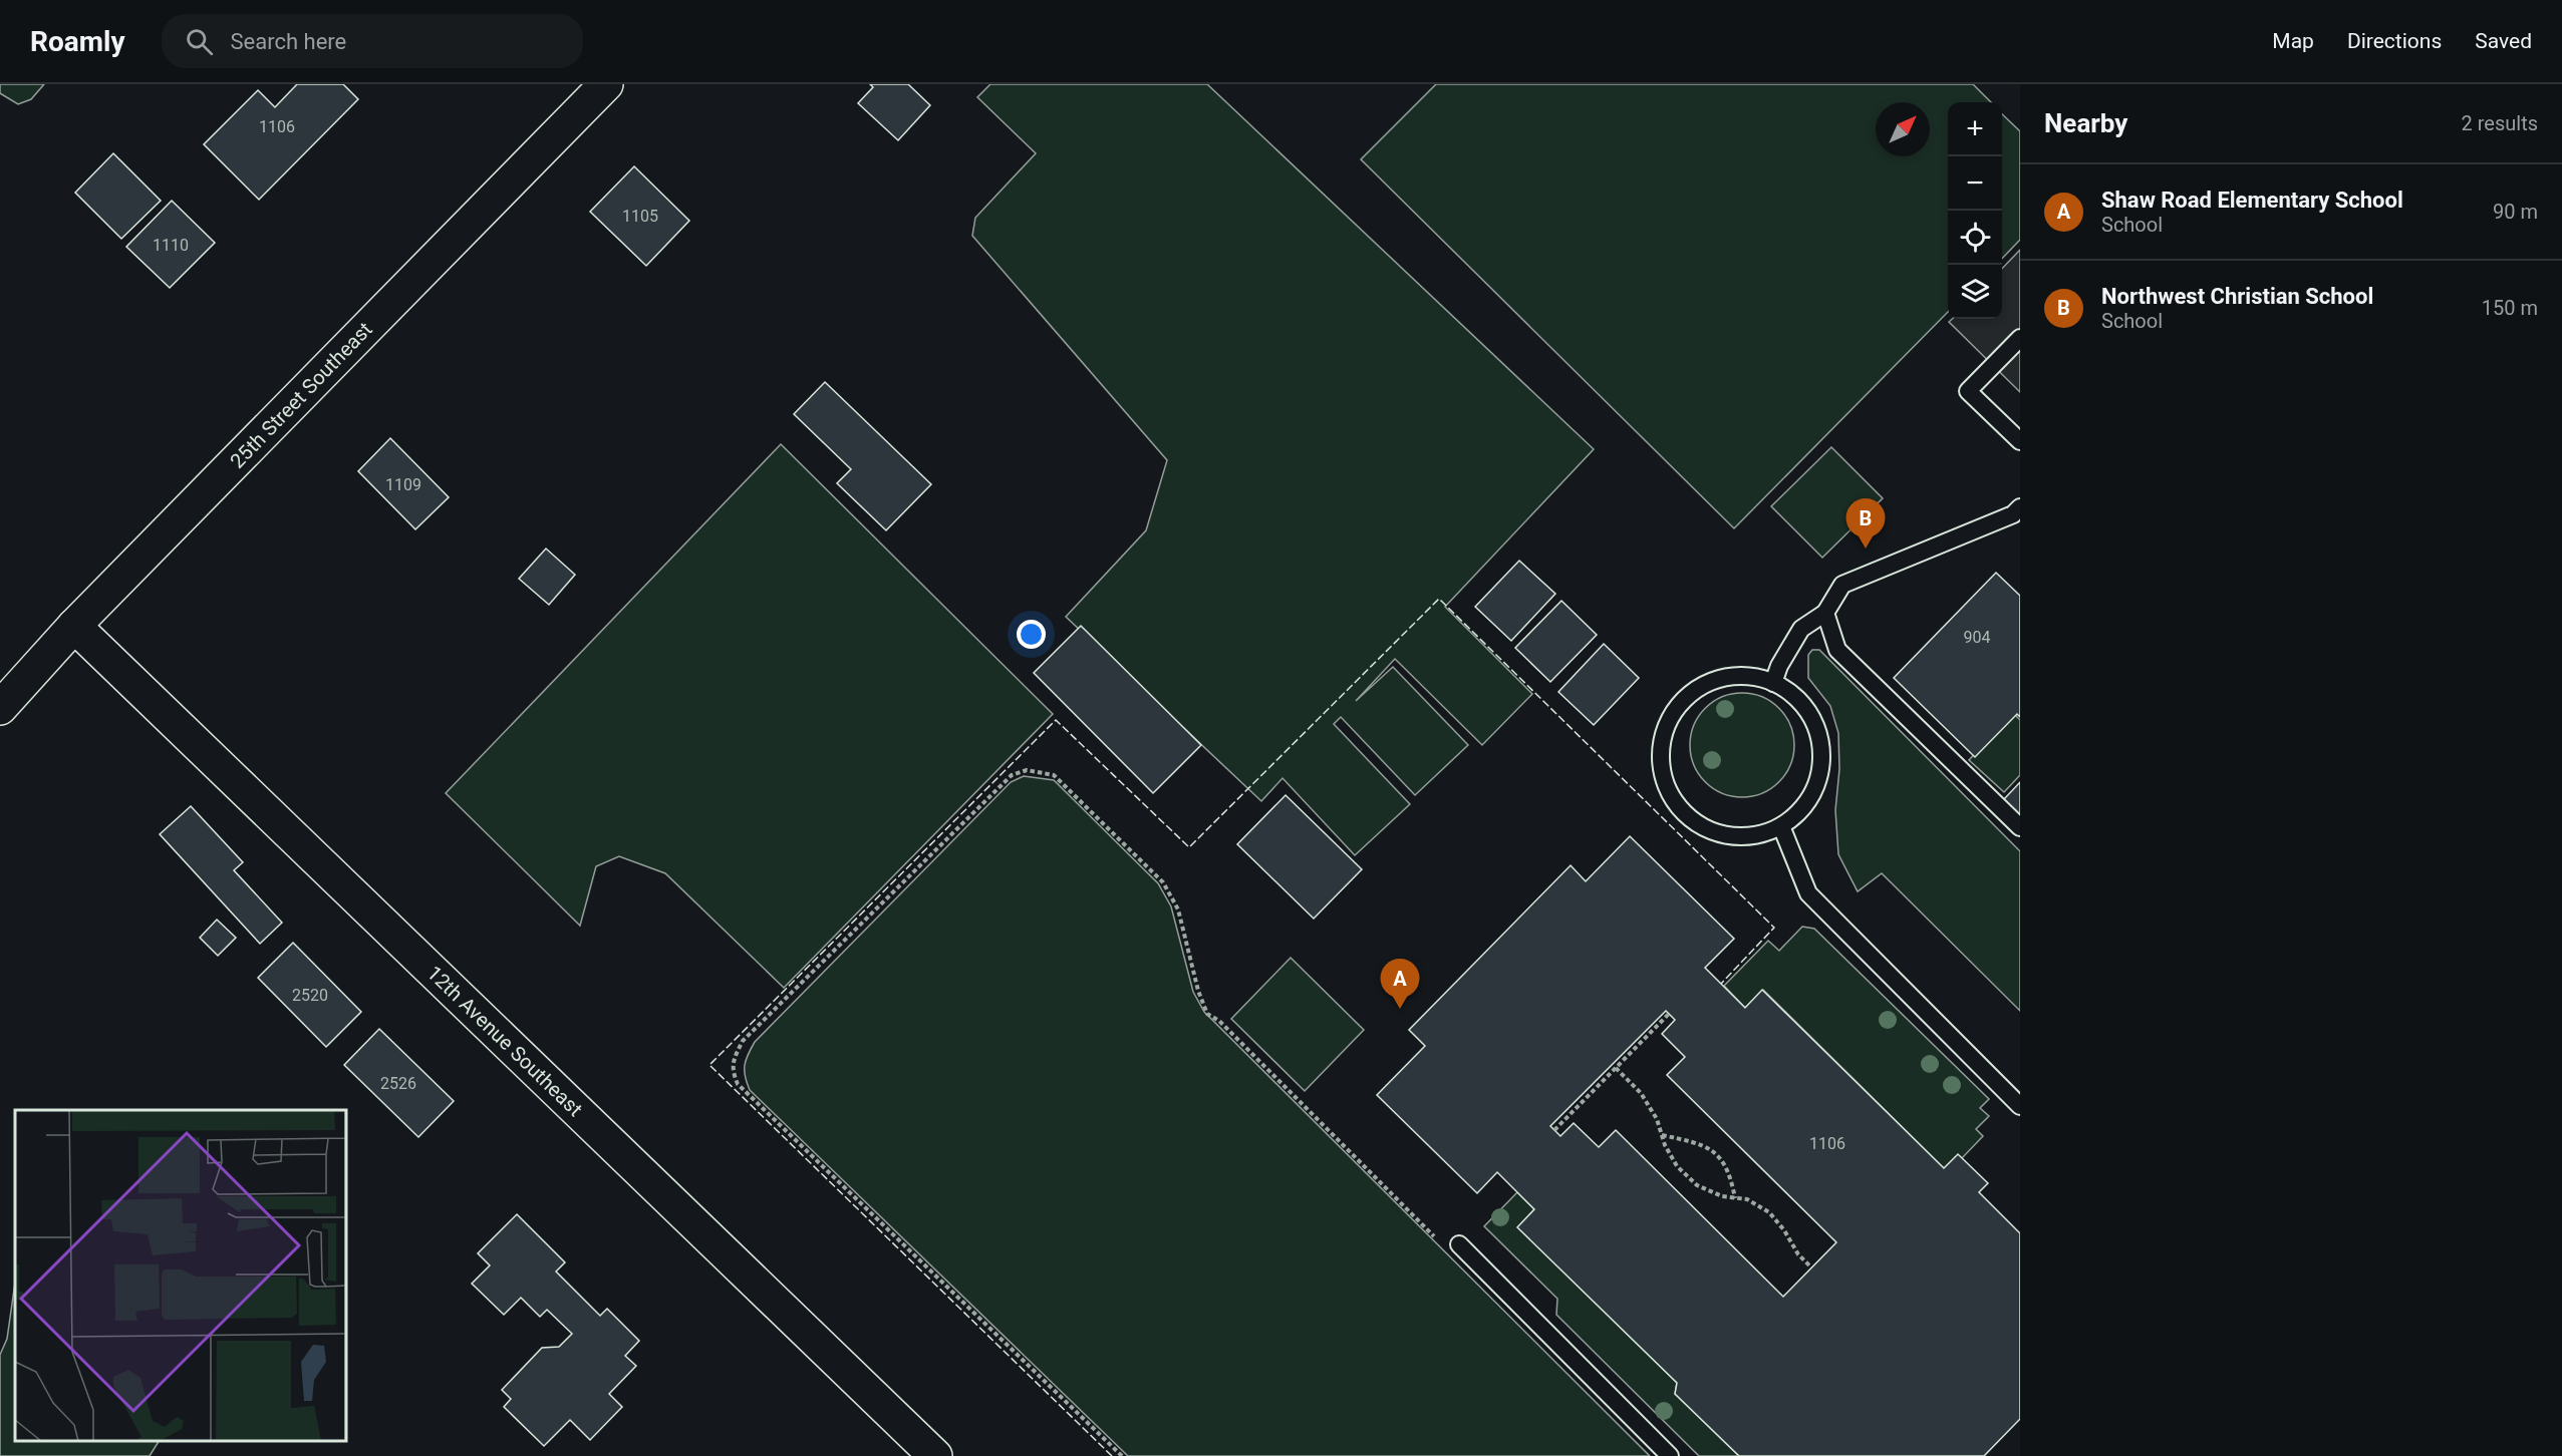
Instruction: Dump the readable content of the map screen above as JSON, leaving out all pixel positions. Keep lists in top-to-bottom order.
{
  "streets": {
    "street": ["25th Street Southeast", "12th Avenue Southeast"]
  },
  "crossings": [
    ["25th Street Southeast", "12th Avenue Southeast"]
  ],
  "house_numbers": [
    "1106",
    "1105",
    "1110",
    "1109",
    "904",
    "2520",
    "2526",
    "1106"
  ],
  "north": "top right",
  "page": {
    "header": "Roamly",
    "search": "Search here",
    "nav": ["Map", "Directions", "Saved"],
    "heading": ["Nearby", "2 results"],
    "map_buttons": ["+", "−"],
    "list": [
      {
        "mark": "A",
        "name": "Shaw Road Elementary School",
        "note": "School",
        "value": "90 m"
      },
      {
        "mark": "B",
        "name": "Northwest Christian School",
        "note": "School",
        "value": "150 m"
      }
    ],
    "pins": ["B", "A"]
  }
}
